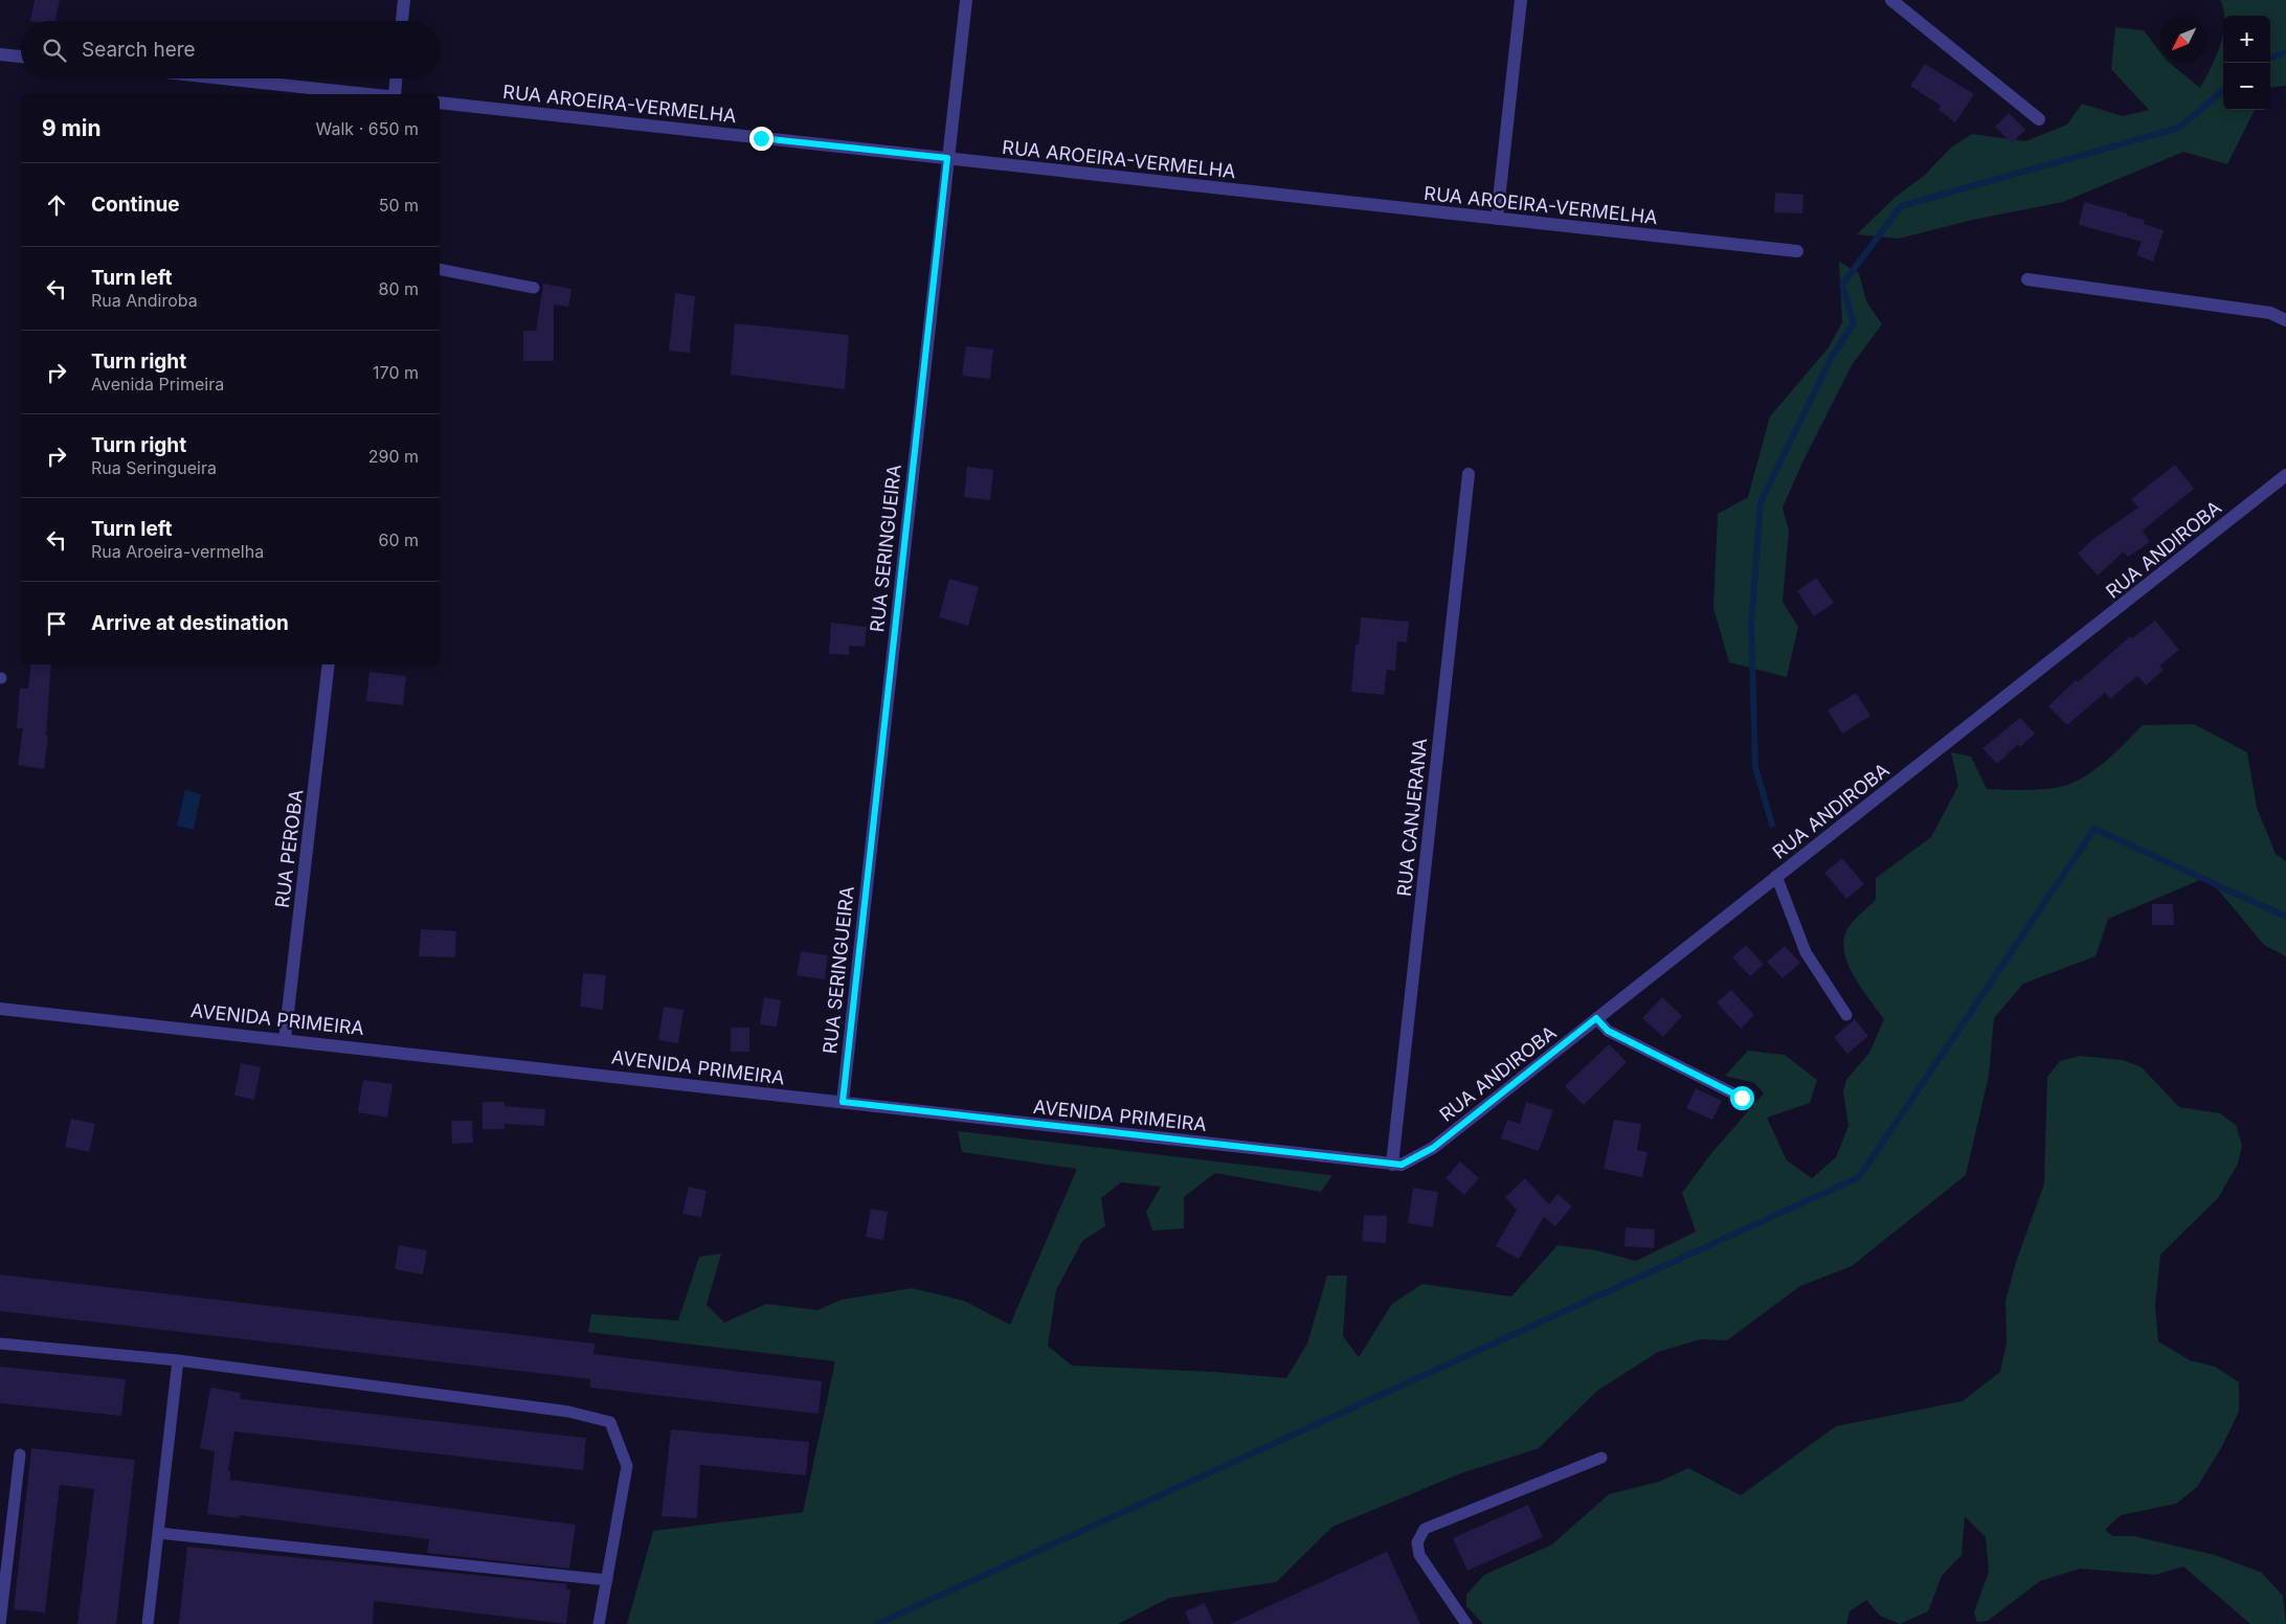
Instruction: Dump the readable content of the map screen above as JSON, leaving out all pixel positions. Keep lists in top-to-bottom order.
{
  "streets": {
    "street": [
      "RUA AROEIRA-VERMELHA",
      "RUA SERINGUEIRA",
      "RUA ANDIROBA",
      "RUA CANJERANA",
      "RUA PEROBA",
      "AVENIDA PRIMEIRA"
    ]
  },
  "crossings": [
    ["RUA AROEIRA-VERMELHA", "RUA SERINGUEIRA"],
    ["RUA SERINGUEIRA", "AVENIDA PRIMEIRA"],
    ["RUA ANDIROBA", "RUA CANJERANA"],
    ["RUA ANDIROBA", "AVENIDA PRIMEIRA"],
    ["RUA CANJERANA", "AVENIDA PRIMEIRA"],
    ["RUA PEROBA", "AVENIDA PRIMEIRA"]
  ],
  "north": "bottom left",
  "page": {
    "map_buttons": ["+", "−"],
    "search": "Search here",
    "heading": ["9 min", "Walk · 650 m"],
    "list": [
      ["Continue", "50 m"],
      ["Turn left", "Rua Andiroba", "80 m"],
      ["Turn right", "Avenida Primeira", "170 m"],
      ["Turn right", "Rua Seringueira", "290 m"],
      ["Turn left", "Rua Aroeira-vermelha", "60 m"],
      "Arrive at destination"
    ]
  }
}
